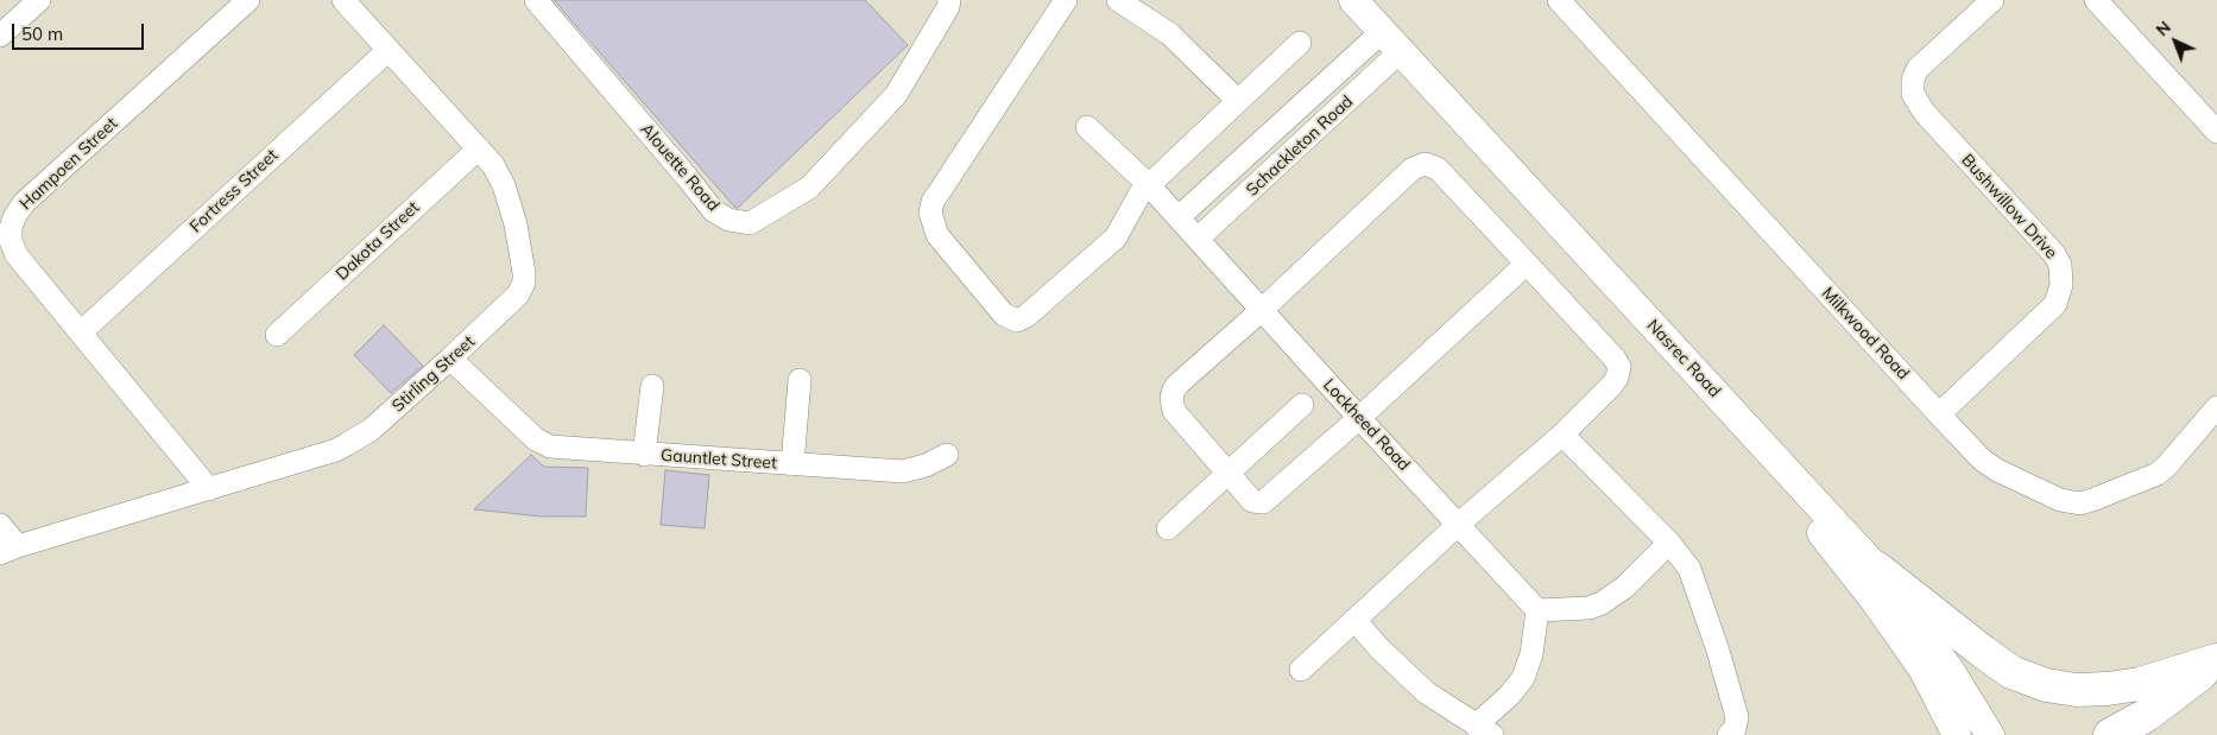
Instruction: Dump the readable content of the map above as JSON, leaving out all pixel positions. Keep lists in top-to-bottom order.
{
  "streets": {
    "main road": ["Nasrec Road"],
    "street": [
      "Schackleton Road",
      "Hampoen Street",
      "Alouette Road",
      "Fortress Street",
      "Bushwillow Drive",
      "Dakota Street",
      "Milkwood Road",
      "Stirling Street",
      "Lockheed Road",
      "Gauntlet Street"
    ]
  },
  "crossings": [
    ["Schackleton Road", "Nasrec Road"],
    ["Schackleton Road", "Lockheed Road"],
    ["Hampoen Street", "Fortress Street"],
    ["Hampoen Street", "Stirling Street"],
    ["Fortress Street", "Stirling Street"],
    ["Bushwillow Drive", "Milkwood Road"],
    ["Dakota Street", "Stirling Street"],
    ["Stirling Street", "Gauntlet Street"]
  ],
  "scale_bar": "50 m",
  "north": "top left"
}
